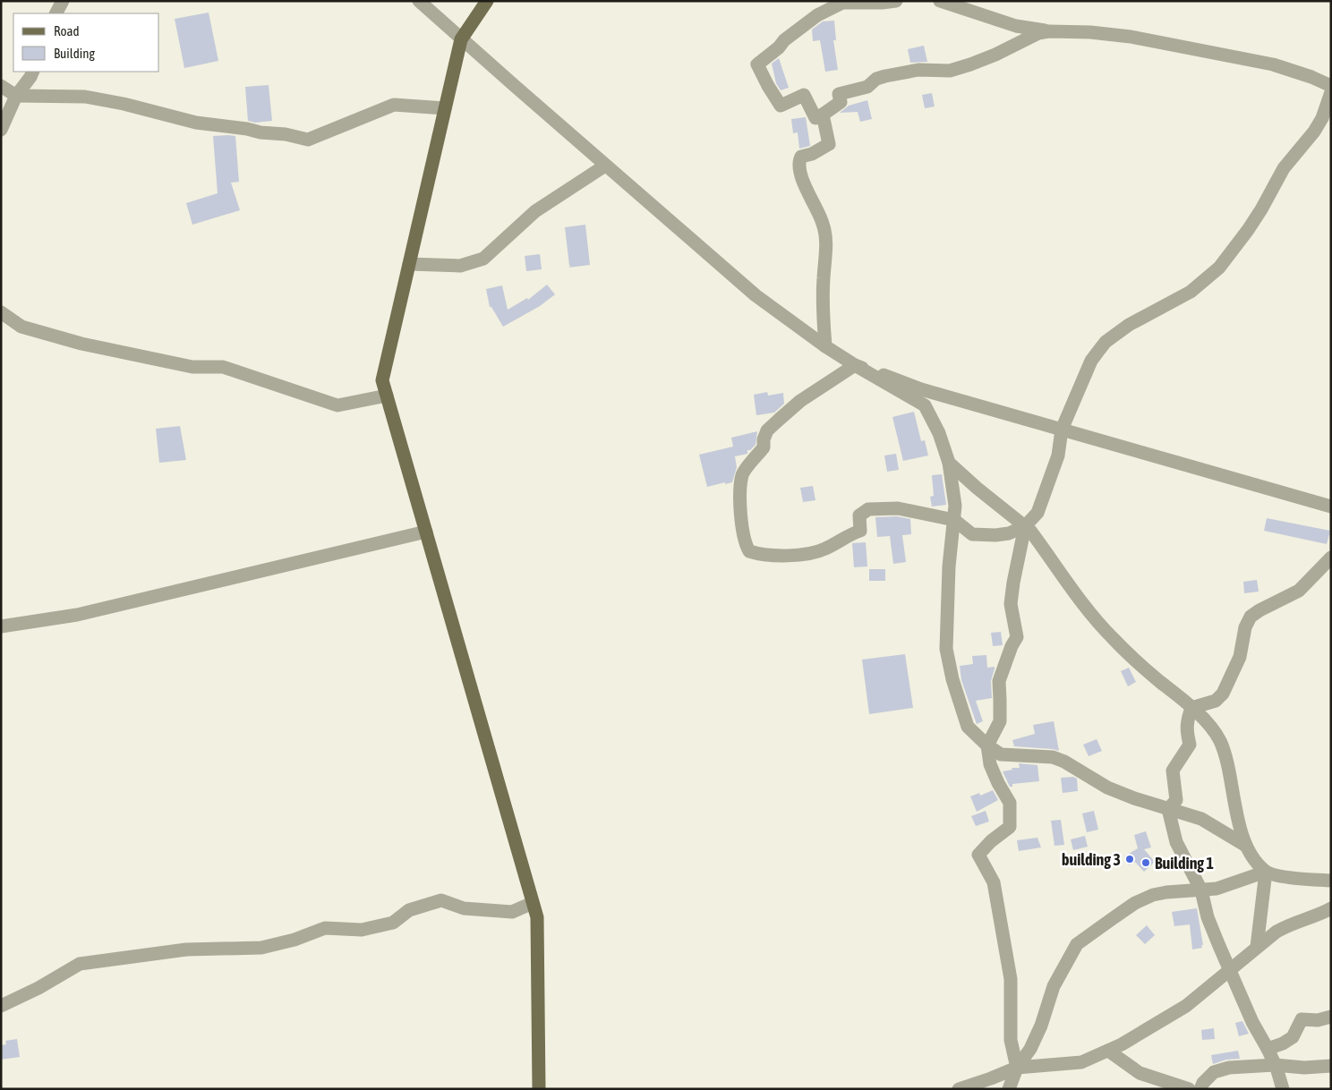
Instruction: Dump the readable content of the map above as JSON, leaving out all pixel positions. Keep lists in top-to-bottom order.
{
  "places": ["building 3", "Building 1"],
  "legend": ["Road", "Building"]
}
